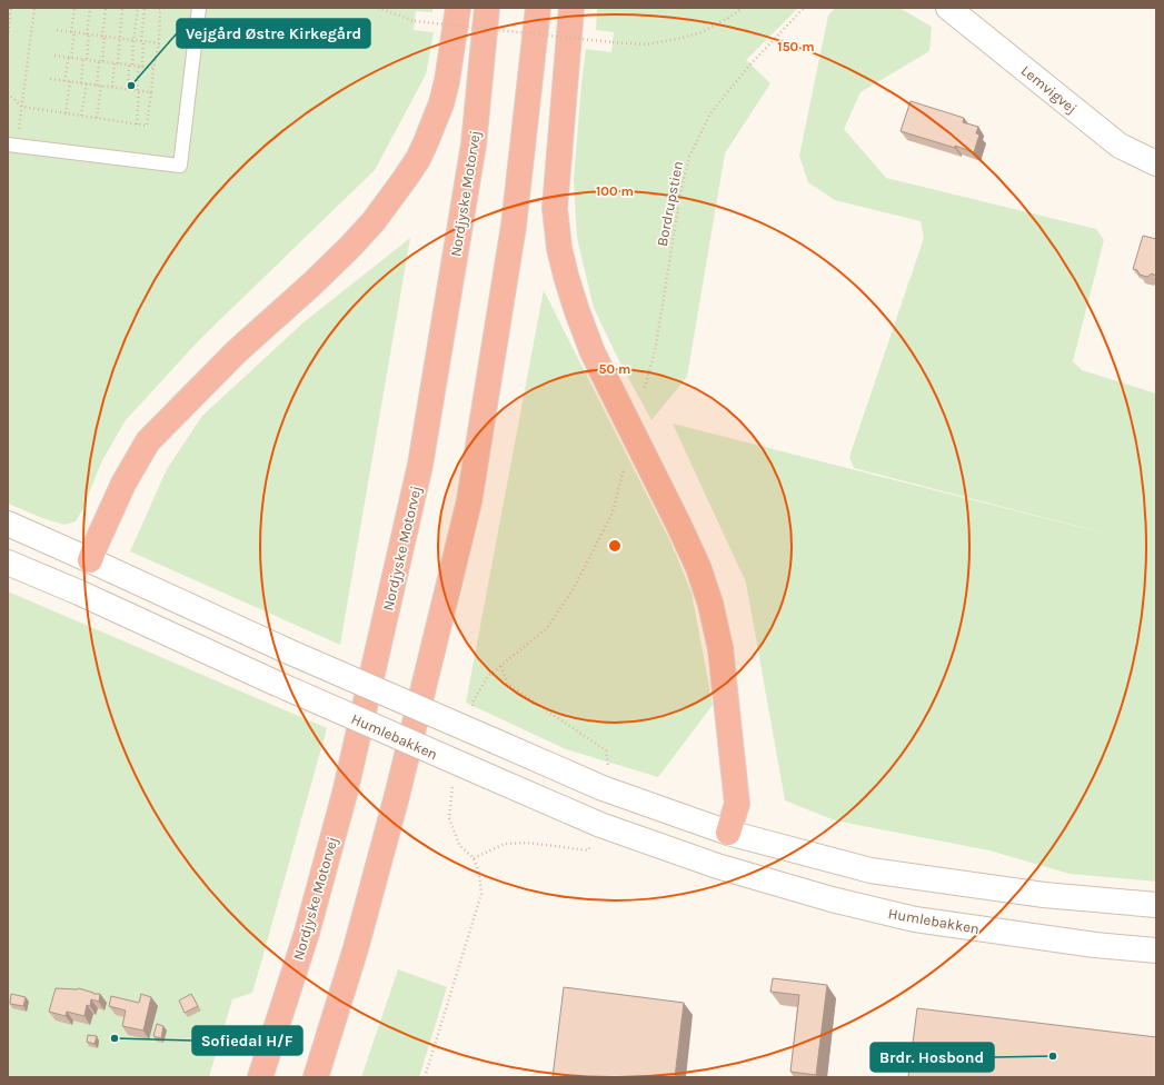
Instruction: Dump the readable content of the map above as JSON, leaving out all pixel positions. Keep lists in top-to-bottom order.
{
  "streets": {
    "highway": ["Nordjyske Motorvej"],
    "street": ["Lemvigvej", "Humlebakken"],
    "path": ["Bordrupstien"]
  },
  "places": ["Vejgård Østre Kirkegård", "Sofiedal H/F", "Brdr. Hosbond"],
  "rings": ["150 m", "100 m", "50 m"]
}
